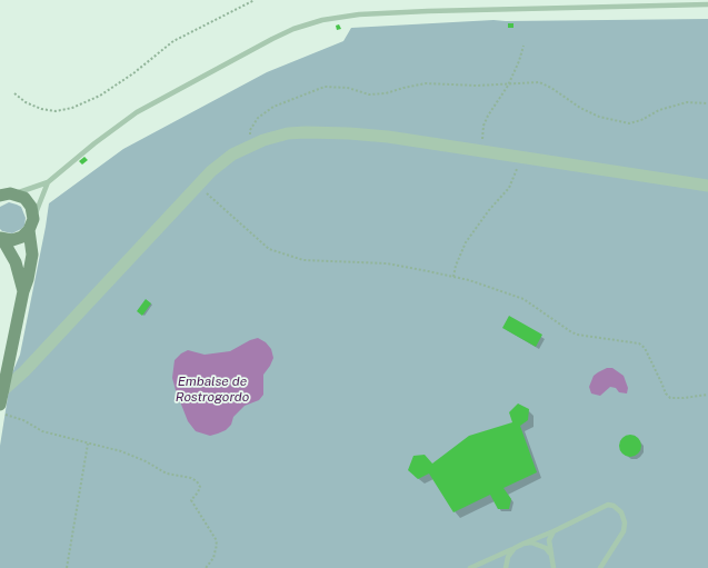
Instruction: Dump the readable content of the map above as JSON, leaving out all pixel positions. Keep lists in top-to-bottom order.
{
  "water": ["Embalse de Rostrogordo"]
}
